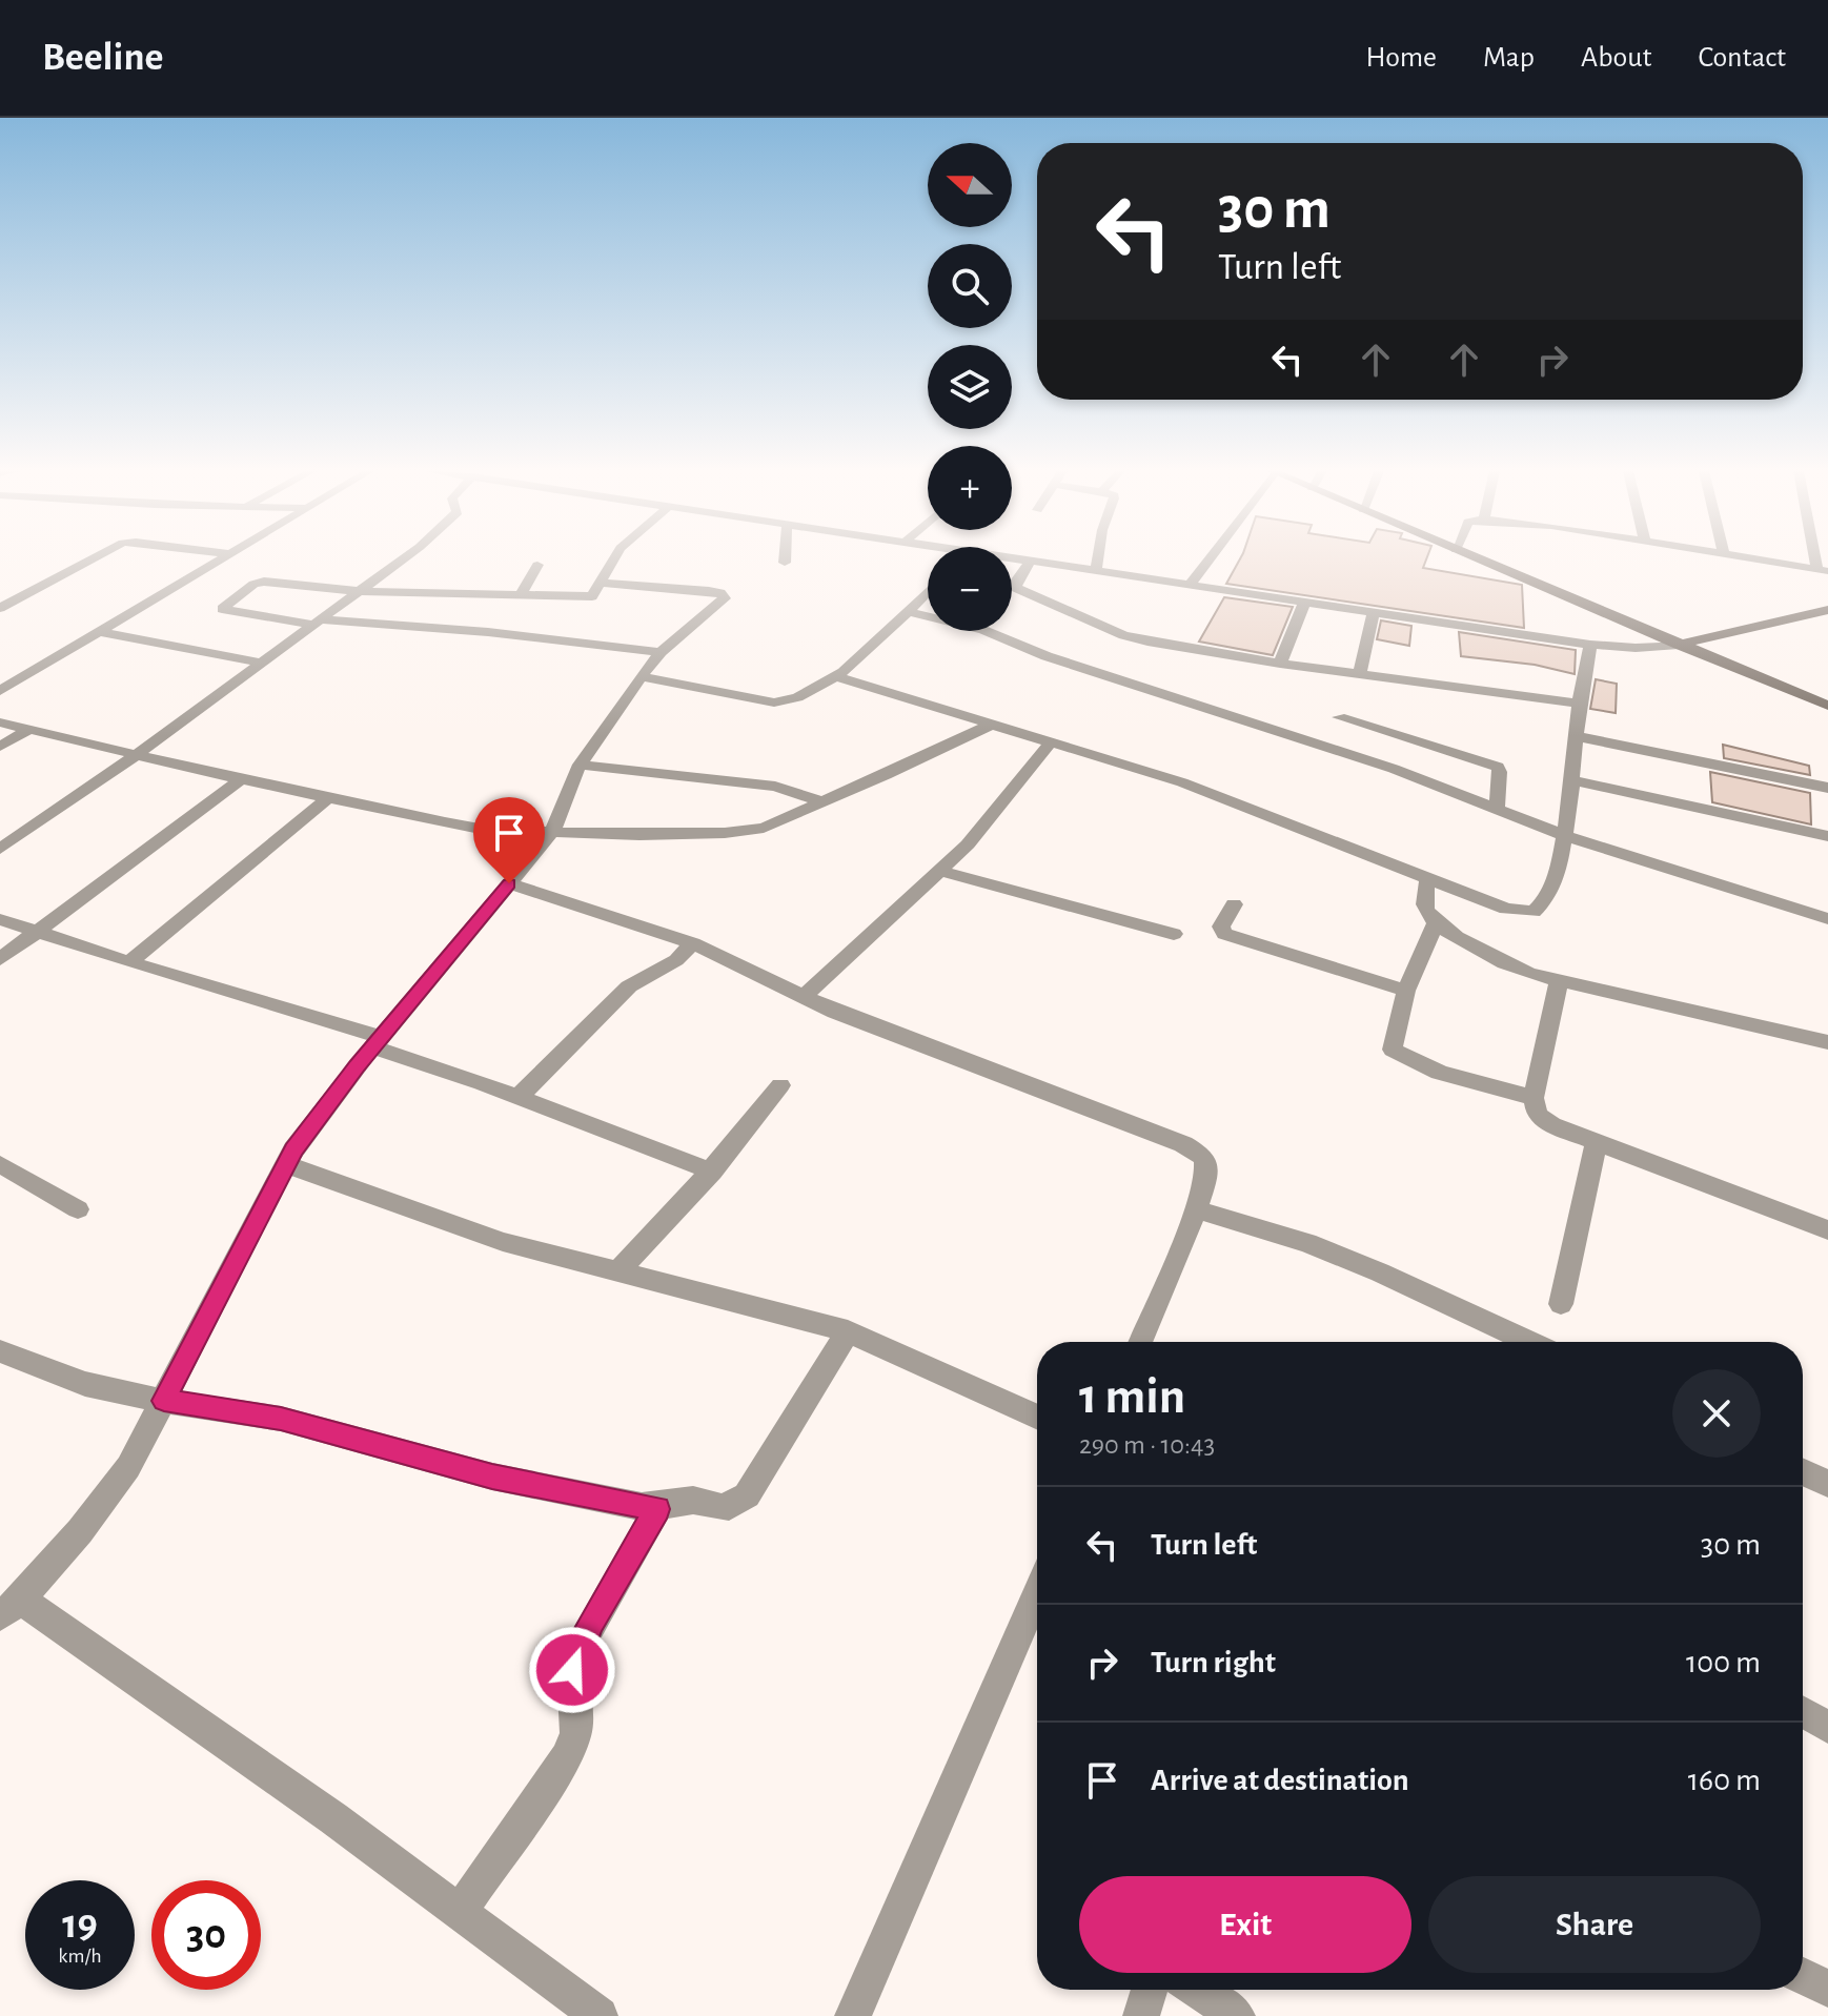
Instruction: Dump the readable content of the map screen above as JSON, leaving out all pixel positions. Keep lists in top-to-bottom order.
{
  "north": "left",
  "page": {
    "header": "Beeline",
    "nav": [
      "Home",
      "Map",
      "About",
      "Contact"
    ],
    "map_buttons": ["+", "−"],
    "turn": ["30 m", "Turn left"],
    "heading": ["1 min", "290 m · 10:43"],
    "list": [
      {
        "name": "Turn left",
        "value": "30 m"
      },
      {
        "name": "Turn right",
        "value": "100 m"
      },
      {
        "name": "Arrive at destination",
        "value": "160 m"
      }
    ],
    "buttons": ["Exit", "Share"],
    "speed": "19 km/h",
    "limit": "30"
  }
}
